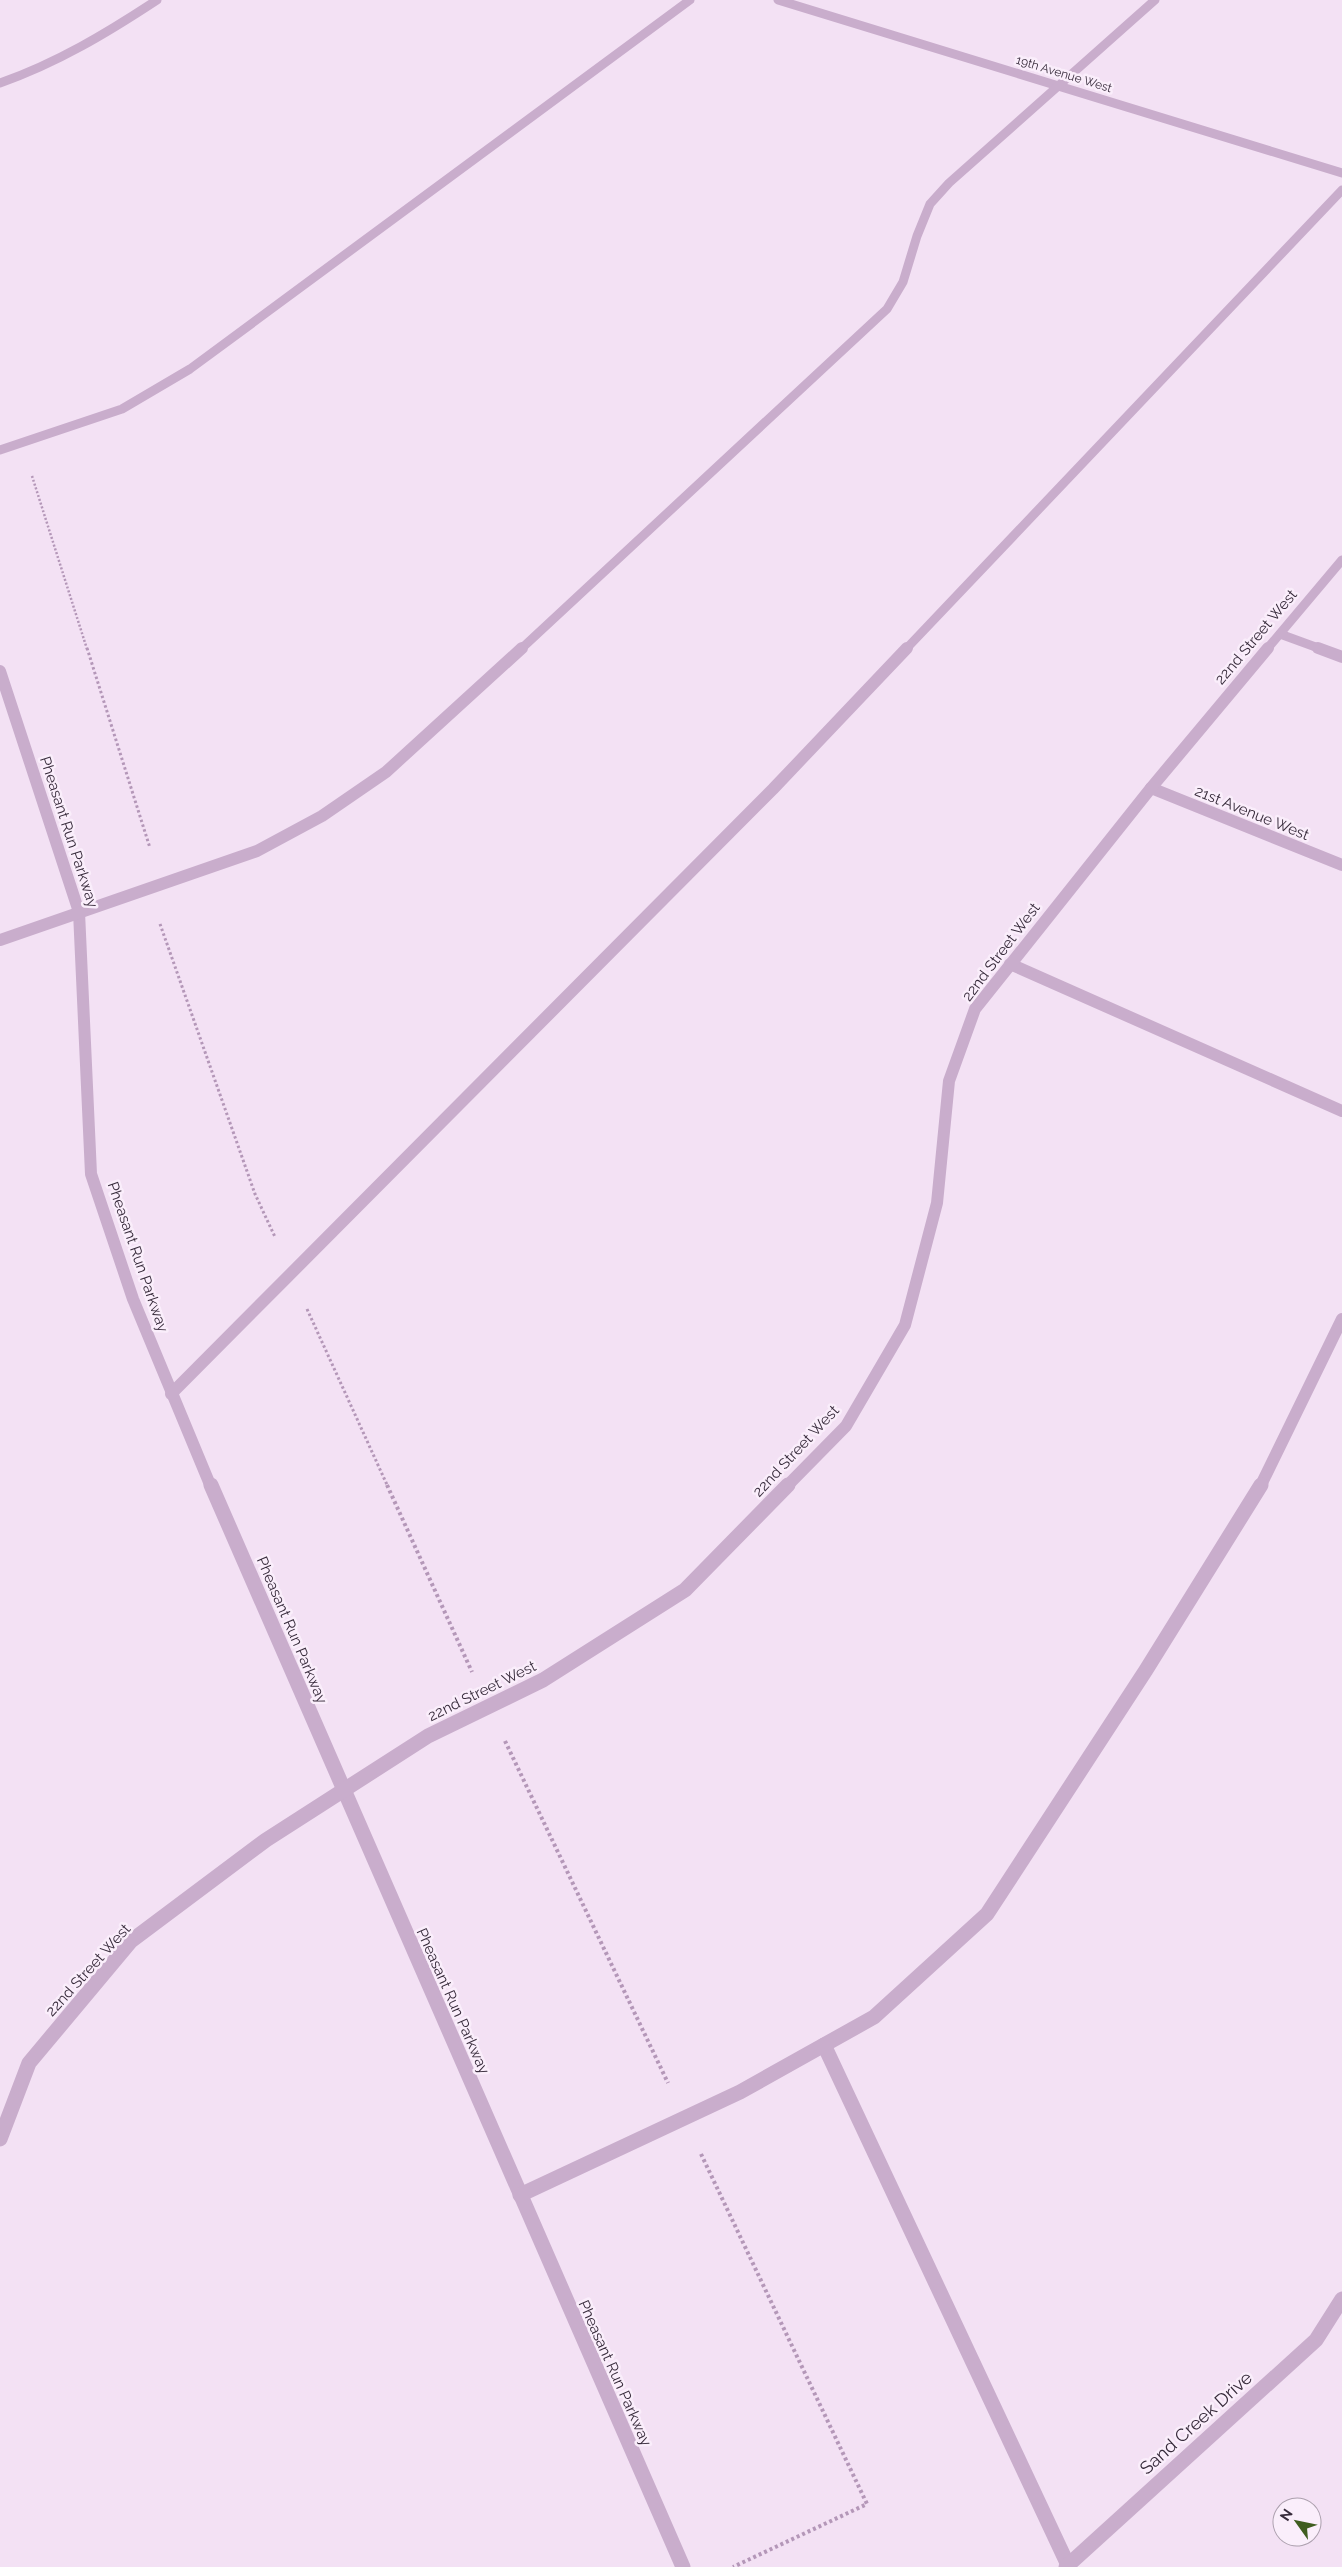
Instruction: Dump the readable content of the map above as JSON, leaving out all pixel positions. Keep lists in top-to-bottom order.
{
  "streets": {
    "street": [
      "19th Avenue West",
      "22nd Street West",
      "21st Avenue West",
      "Pheasant Run Parkway",
      "Sand Creek Drive"
    ]
  },
  "crossings": [
    ["22nd Street West", "21st Avenue West"],
    ["22nd Street West", "Pheasant Run Parkway"]
  ],
  "north": "top left"
}
